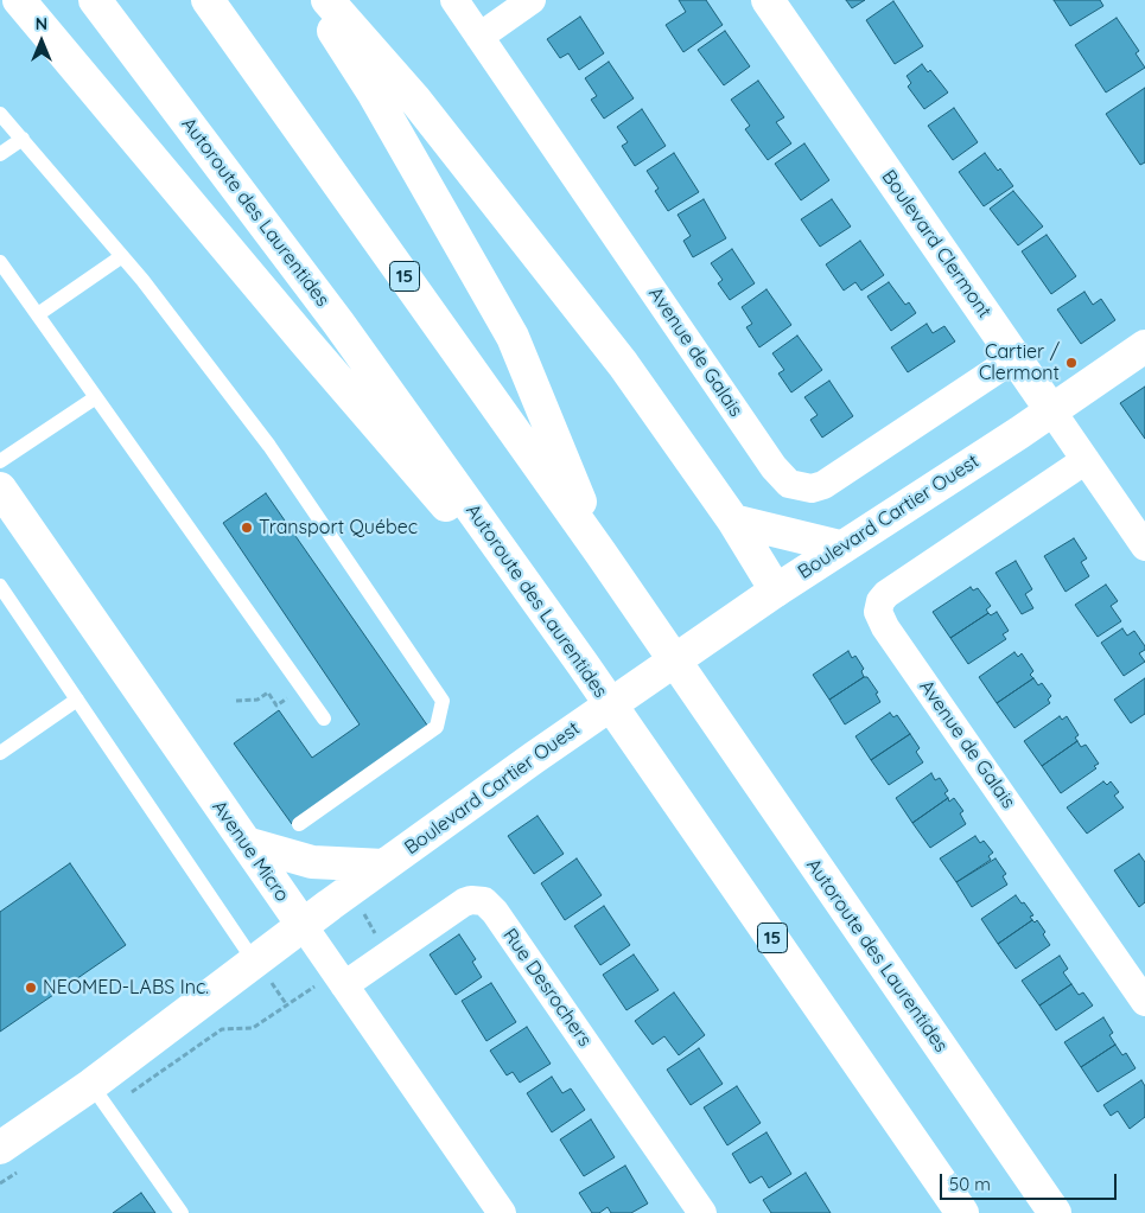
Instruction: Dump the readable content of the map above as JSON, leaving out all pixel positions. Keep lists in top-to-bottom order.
{
  "streets": {
    "main road": [
      "Autoroute des Laurentides",
      "Boulevard Clermont",
      "15",
      "Boulevard Cartier Ouest",
      "Avenue Micro"
    ],
    "street": ["Avenue de Galais", "Rue Desrochers"]
  },
  "crossings": [
    ["Boulevard Clermont", "Avenue de Galais"],
    ["Boulevard Clermont", "Boulevard Cartier Ouest"],
    ["Boulevard Cartier Ouest", "Avenue Micro"],
    ["Avenue Micro", "Rue Desrochers"]
  ],
  "places": ["Cartier / Clermont", "Transport Québec", "NEOMED-LABS Inc."],
  "scale_bar": "50 m",
  "north": "top"
}
